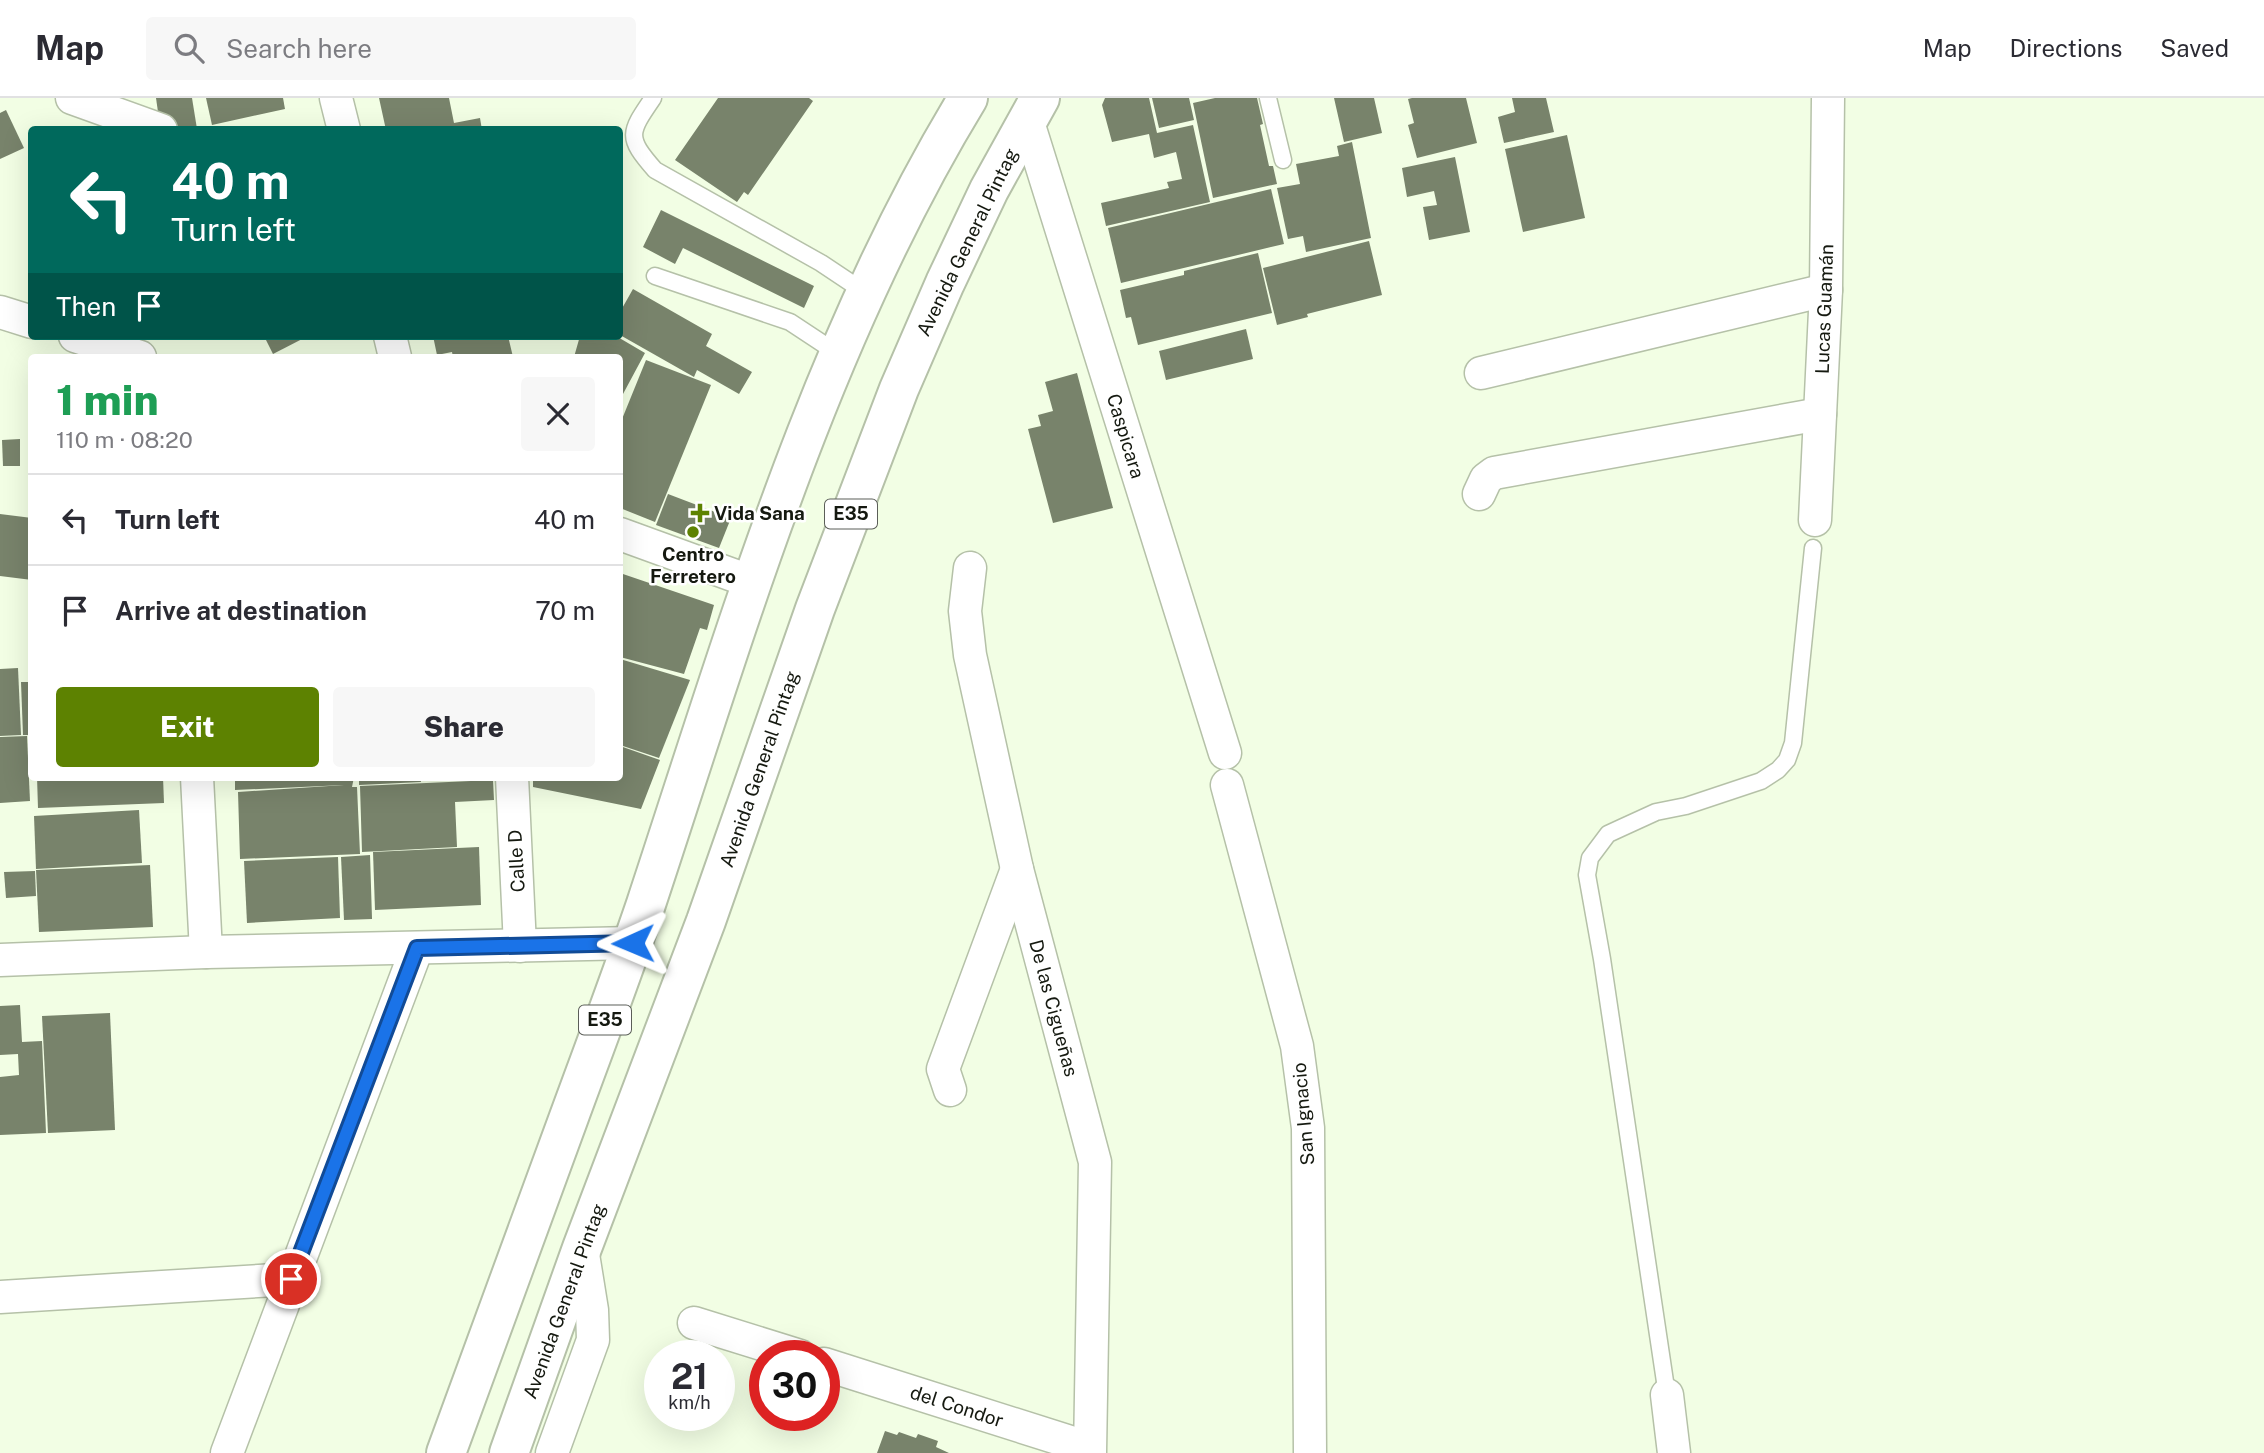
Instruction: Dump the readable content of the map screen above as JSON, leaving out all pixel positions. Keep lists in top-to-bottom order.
{
  "streets": {
    "highway": ["Avenida General Pintag", "E35"],
    "street": [
      "Lucas Guamán",
      "Caspicara",
      "Calle D",
      "De las Cigueñas",
      "San Ignacio",
      "del Condor"
    ]
  },
  "crossings": [
    ["Avenida General Pintag", "Caspicara"],
    ["De las Cigueñas", "del Condor"]
  ],
  "places": {
    "health": ["Vida Sana"],
    "other": ["Centro Ferretero"]
  },
  "page": {
    "header": "Map",
    "search": "Search here",
    "nav": ["Map", "Directions", "Saved"],
    "turn": ["40 m", "Turn left"],
    "then": "Then",
    "heading": ["1 min", "110 m · 08:20"],
    "list": [
      {
        "name": "Turn left",
        "value": "40 m"
      },
      {
        "name": "Arrive at destination",
        "value": "70 m"
      }
    ],
    "buttons": ["Exit", "Share"],
    "speed": "21 km/h",
    "limit": "30"
  }
}
